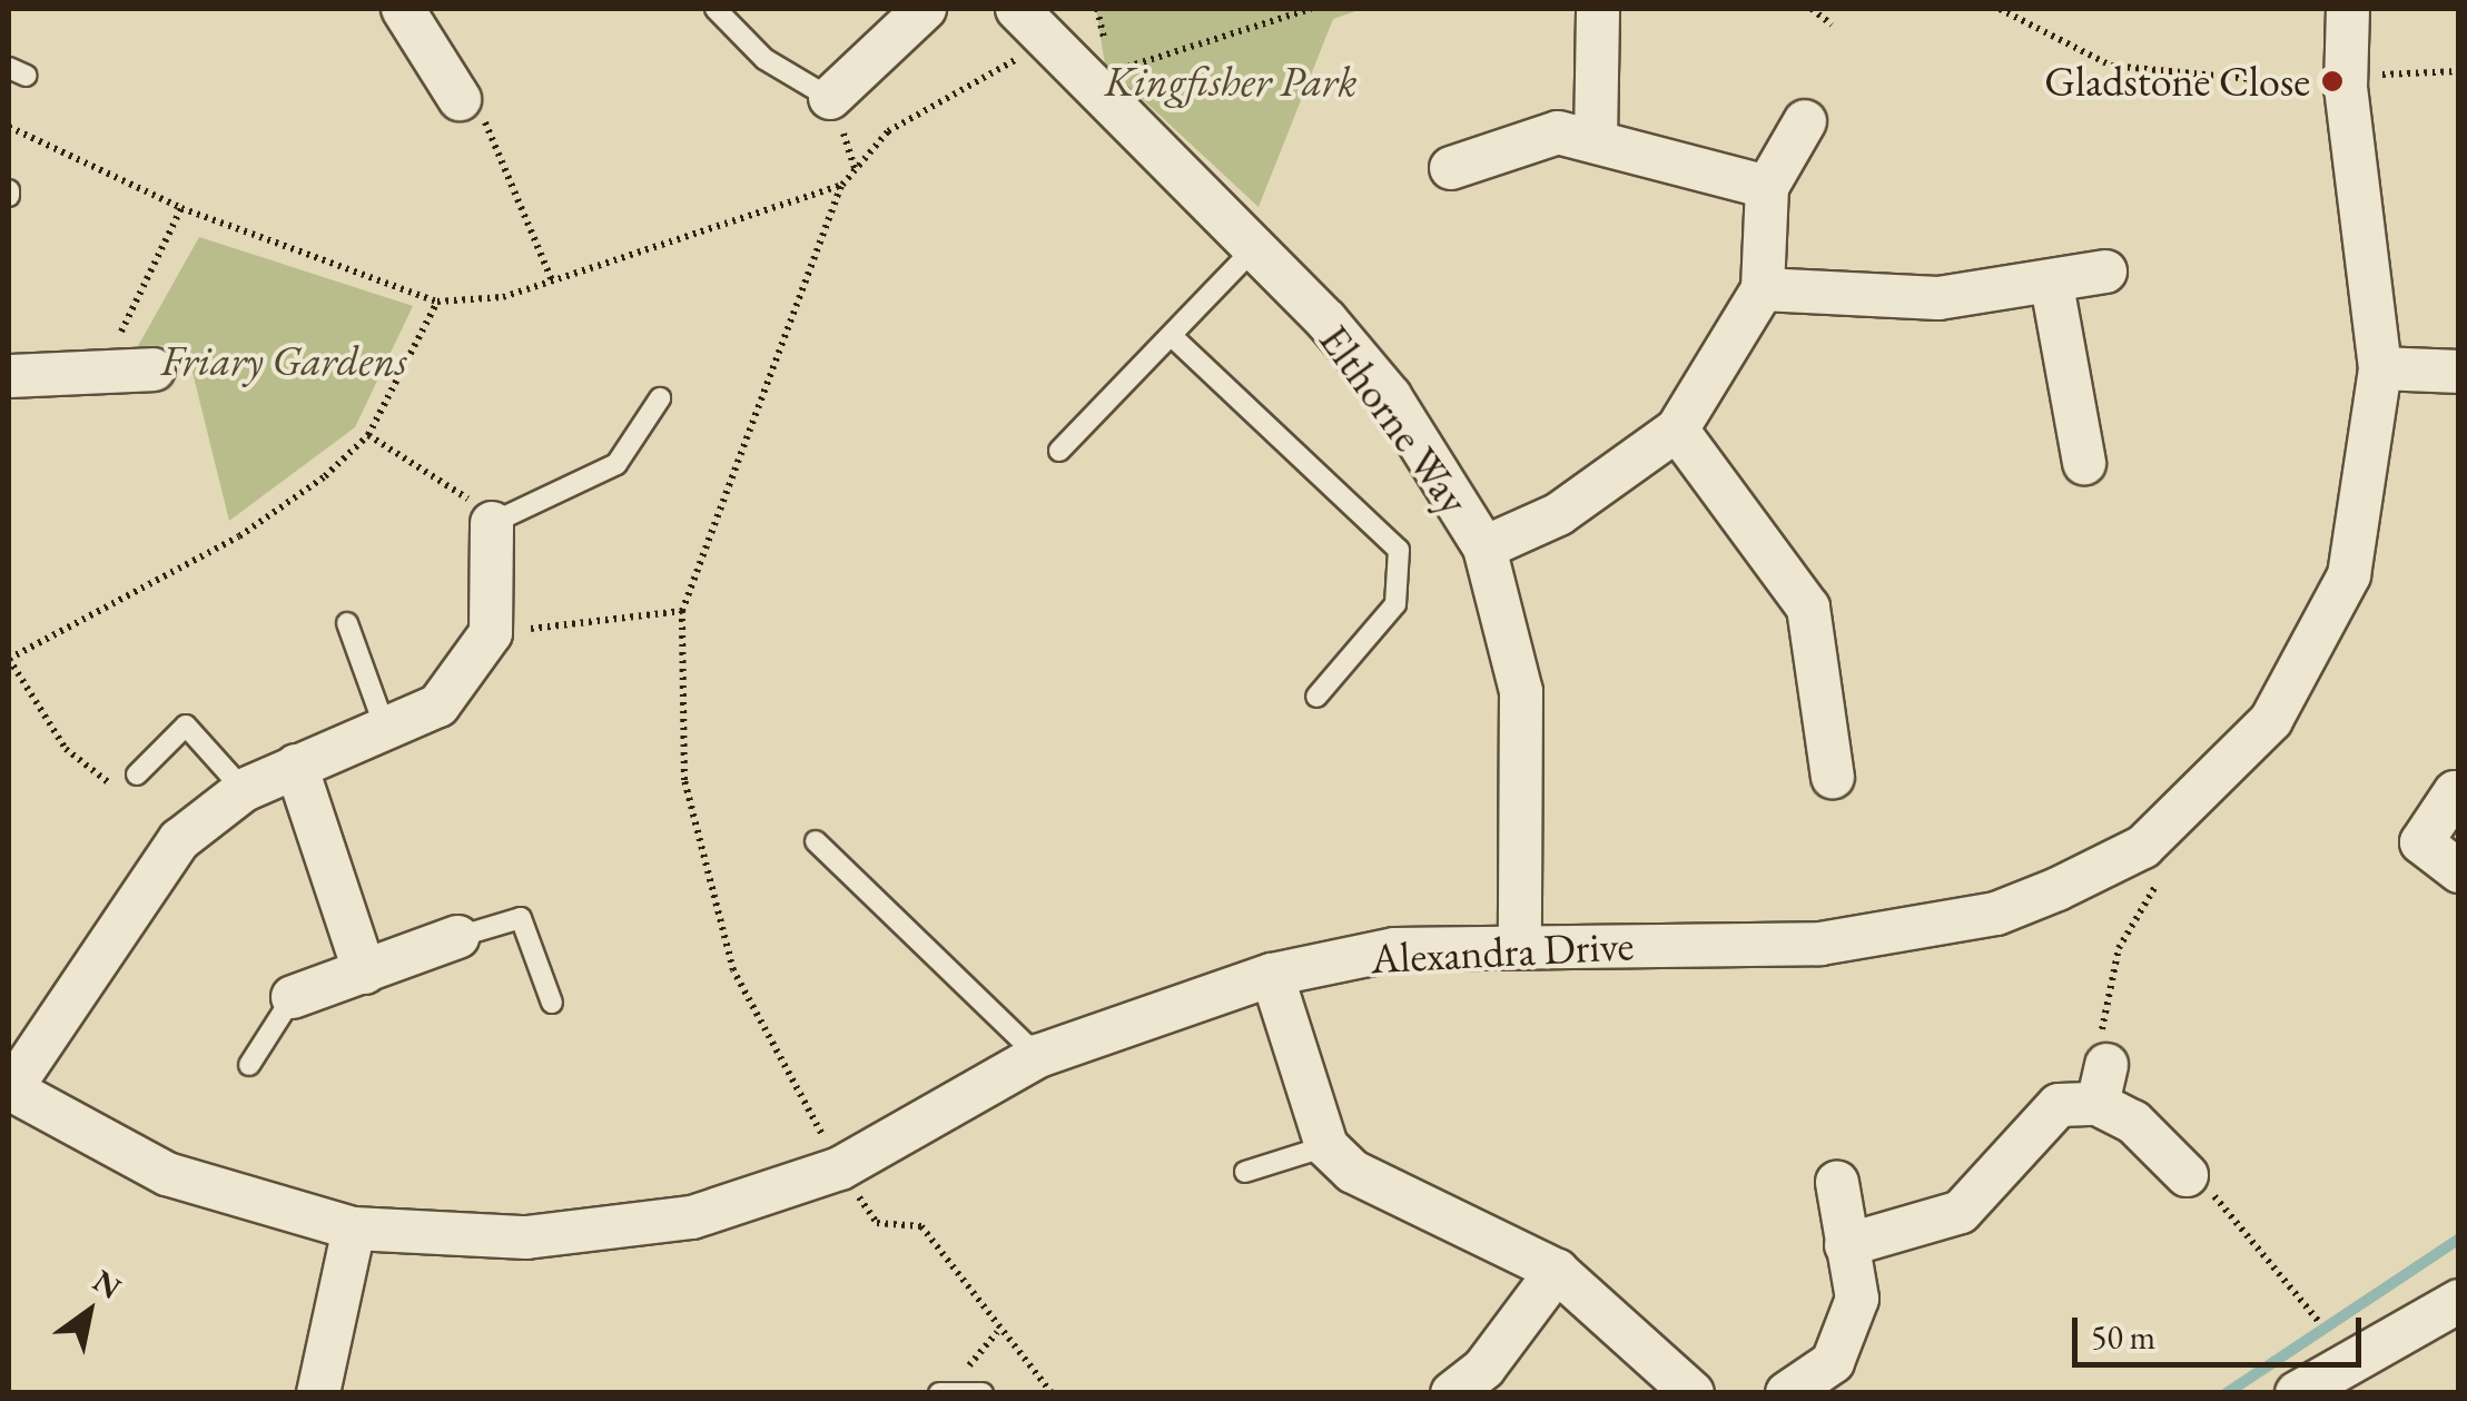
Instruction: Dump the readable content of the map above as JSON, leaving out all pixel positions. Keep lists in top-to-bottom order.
{
  "streets": {
    "street": ["Elthorne Way", "Alexandra Drive"]
  },
  "crossings": [
    ["Elthorne Way", "Alexandra Drive"]
  ],
  "parks": ["Kingfisher Park", "Friary Gardens"],
  "places": ["Gladstone Close"],
  "scale_bar": "50 m",
  "north": "top right"
}
